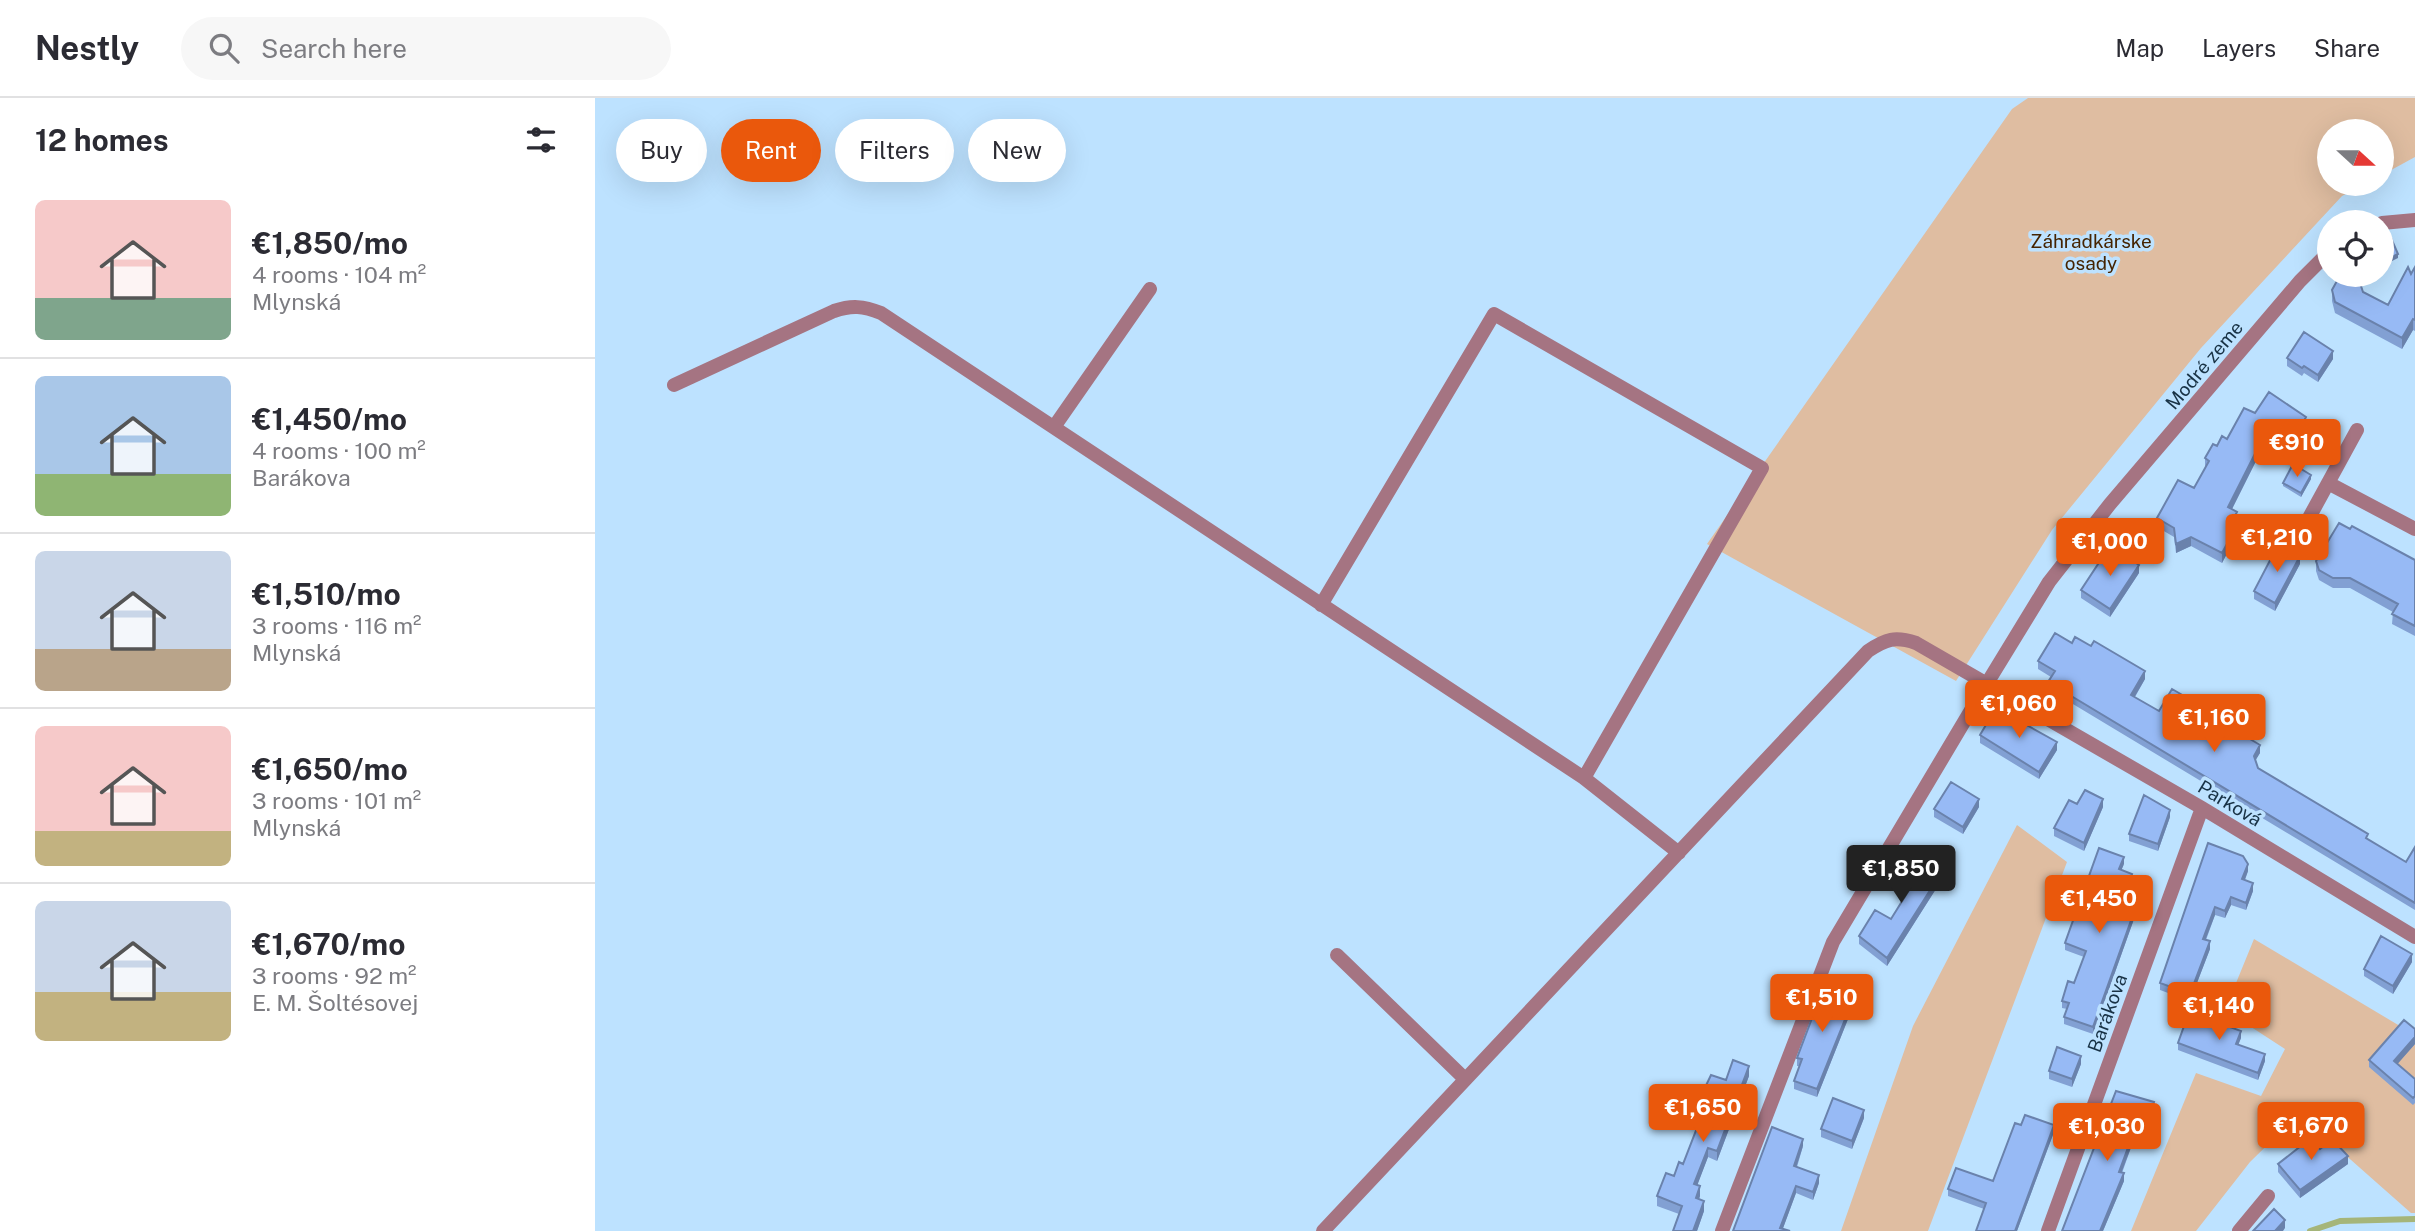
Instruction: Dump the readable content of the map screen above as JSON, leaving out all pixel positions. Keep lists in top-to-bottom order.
{
  "streets": {
    "street": ["Modré zeme", "Parková", "Barákova"]
  },
  "crossings": [
    ["Modré zeme", "Parková"],
    ["Parková", "Barákova"]
  ],
  "parks": ["Záhradkárske osady"],
  "north": "right",
  "page": {
    "header": "Nestly",
    "search": "Search here",
    "nav": ["Map", "Layers", "Share"],
    "heading": "12 homes",
    "chip": [
      "Buy",
      "Rent",
      "Filters",
      "New"
    ],
    "list": [
      {
        "name": "€1,850/mo",
        "note": "4 rooms · 104 m² · Mlynská"
      },
      {
        "name": "€1,450/mo",
        "note": "4 rooms · 100 m² · Barákova"
      },
      {
        "name": "€1,510/mo",
        "note": "3 rooms · 116 m² · Mlynská"
      },
      {
        "name": "€1,650/mo",
        "note": "3 rooms · 101 m² · Mlynská"
      },
      {
        "name": "€1,670/mo",
        "note": "3 rooms · 92 m² · E. M. Šoltésovej"
      }
    ],
    "price": [
      "€910",
      "€1,210",
      "€1,000",
      "€1,060",
      "€1,160",
      "€1,850",
      "€1,450",
      "€1,510",
      "€1,140",
      "€1,650",
      "€1,670",
      "€1,030"
    ]
  }
}
